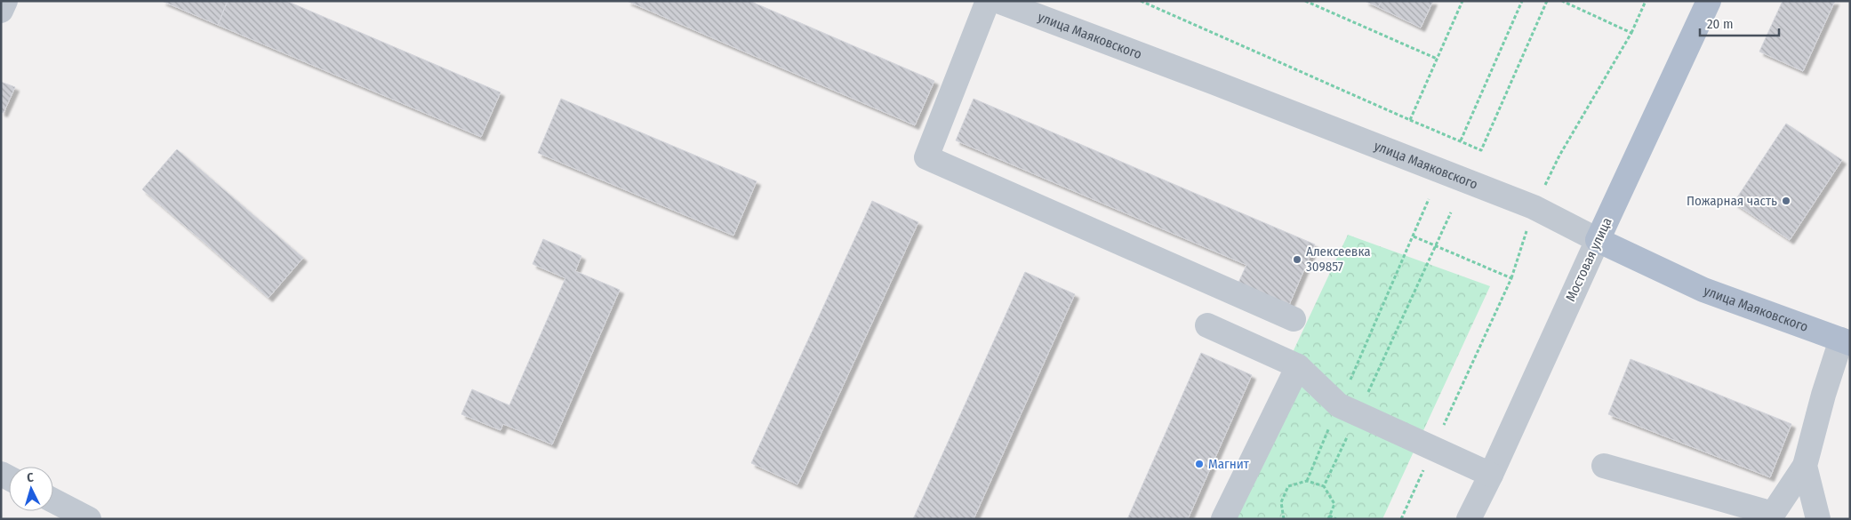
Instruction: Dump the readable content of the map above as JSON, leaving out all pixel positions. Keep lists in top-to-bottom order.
{
  "streets": {
    "main road": ["улица Маяковского", "Мостовая улица"]
  },
  "crossings": [
    ["улица Маяковского", "Мостовая улица"]
  ],
  "places": ["Пожарная часть", "Алексеевка 309857", "Магнит"],
  "scale_bar": "20 m",
  "north": "top"
}
